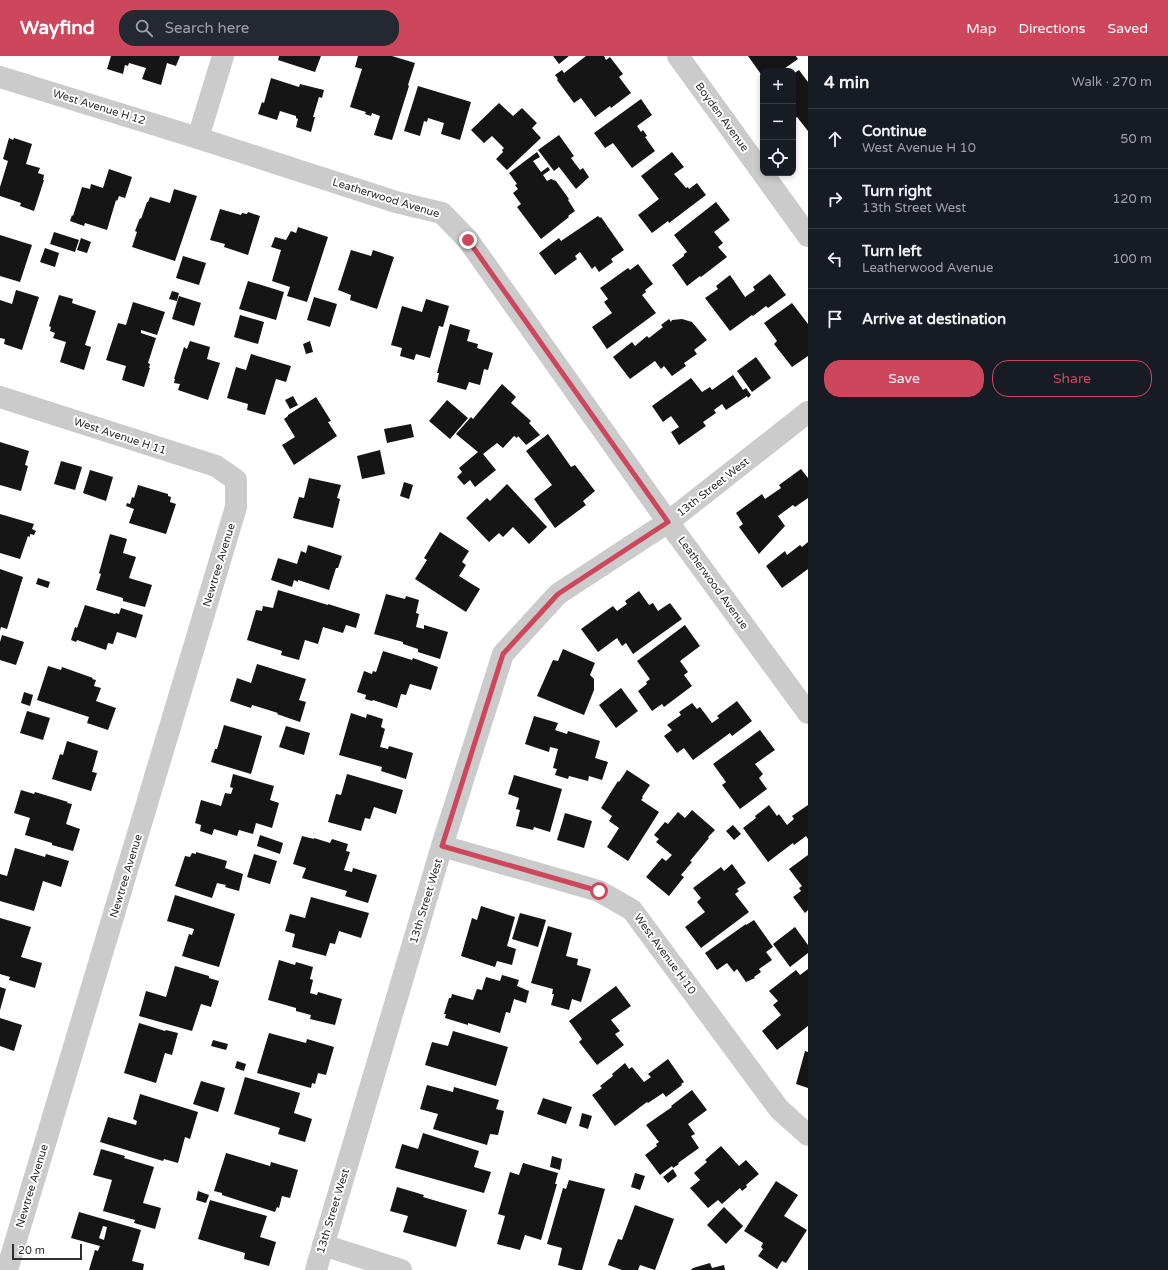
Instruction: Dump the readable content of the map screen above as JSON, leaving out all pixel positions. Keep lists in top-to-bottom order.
{
  "streets": {
    "street": [
      "West Avenue H 12",
      "Boyden Avenue",
      "Leatherwood Avenue",
      "West Avenue H 11",
      "13th Street West",
      "Newtree Avenue",
      "West Avenue H 10"
    ]
  },
  "crossings": [
    ["West Avenue H 12", "Leatherwood Avenue"],
    ["Leatherwood Avenue", "13th Street West"],
    ["West Avenue H 11", "Newtree Avenue"],
    ["13th Street West", "West Avenue H 10"]
  ],
  "scale_bar": "20 m",
  "page": {
    "header": "Wayfind",
    "search": "Search here",
    "nav": ["Map", "Directions", "Saved"],
    "heading": ["4 min", "Walk · 270 m"],
    "map_buttons": ["+", "−"],
    "list": [
      ["Continue", "West Avenue H 10", "50 m"],
      ["Turn right", "13th Street West", "120 m"],
      ["Turn left", "Leatherwood Avenue", "100 m"],
      "Arrive at destination"
    ],
    "buttons": ["Save", "Share"],
    "scale": "20 m"
  }
}
